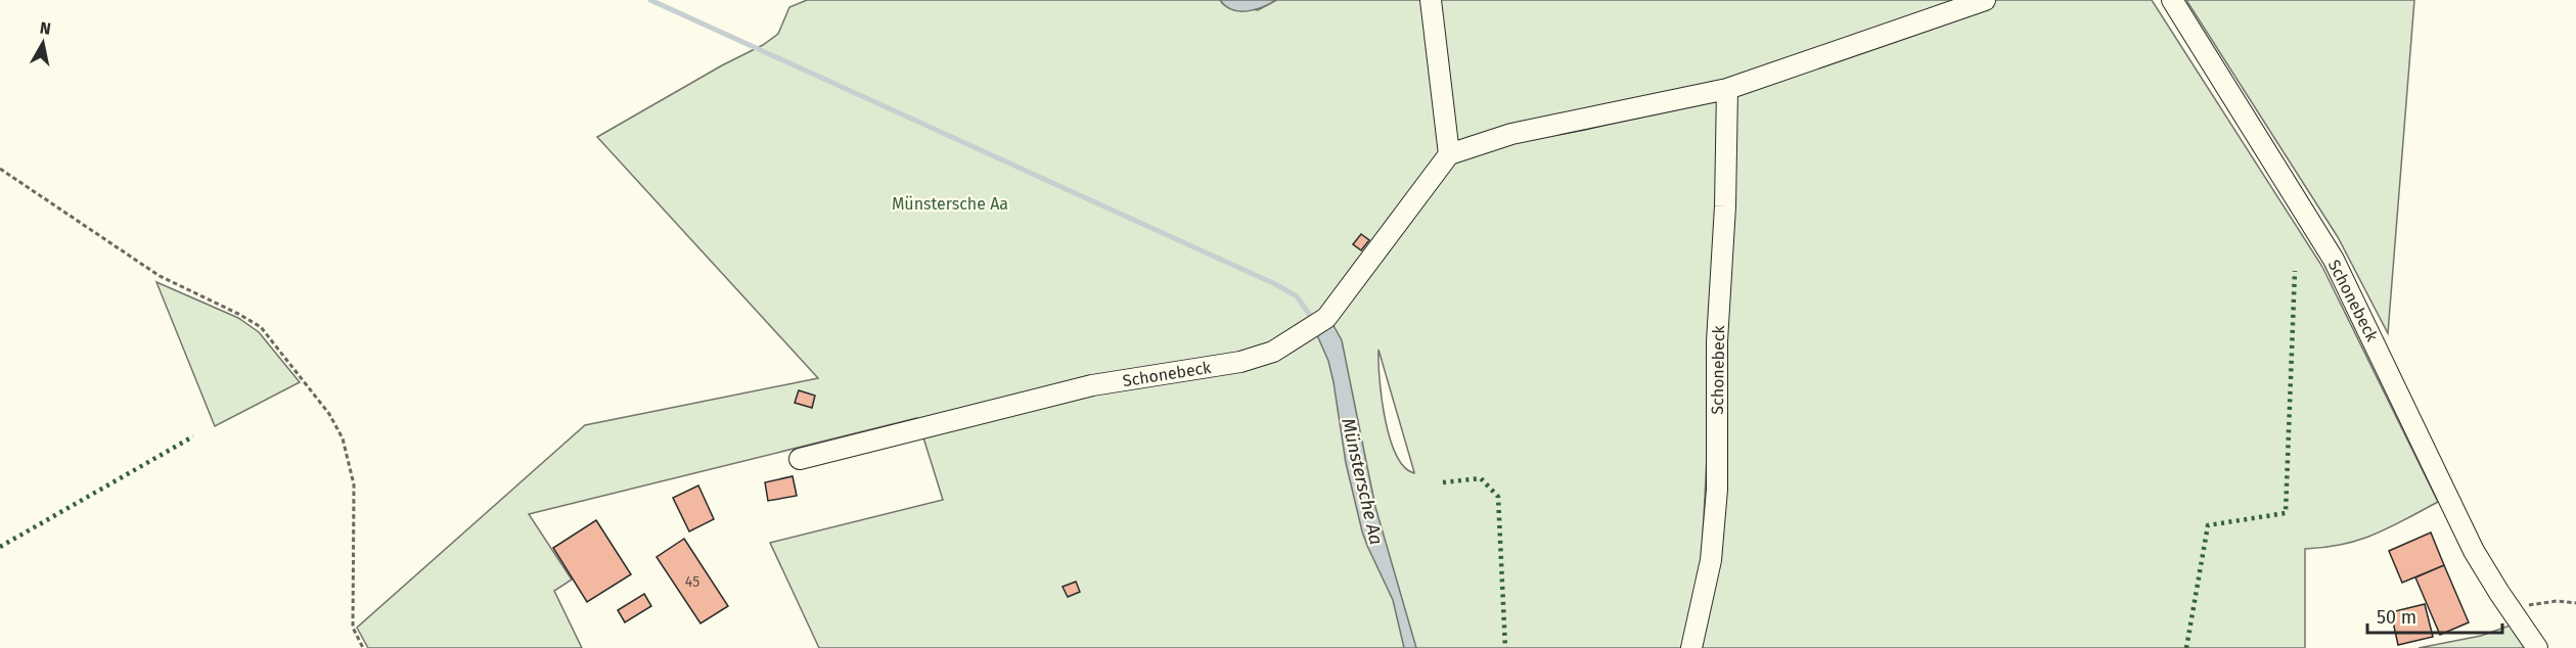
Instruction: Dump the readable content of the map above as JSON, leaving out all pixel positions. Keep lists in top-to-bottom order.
{
  "streets": {
    "street": ["Schonebeck"]
  },
  "water": ["Münstersche Aa"],
  "parks": ["Münstersche Aa"],
  "house_numbers": ["45"],
  "scale_bar": "50 m",
  "north": "top"
}
